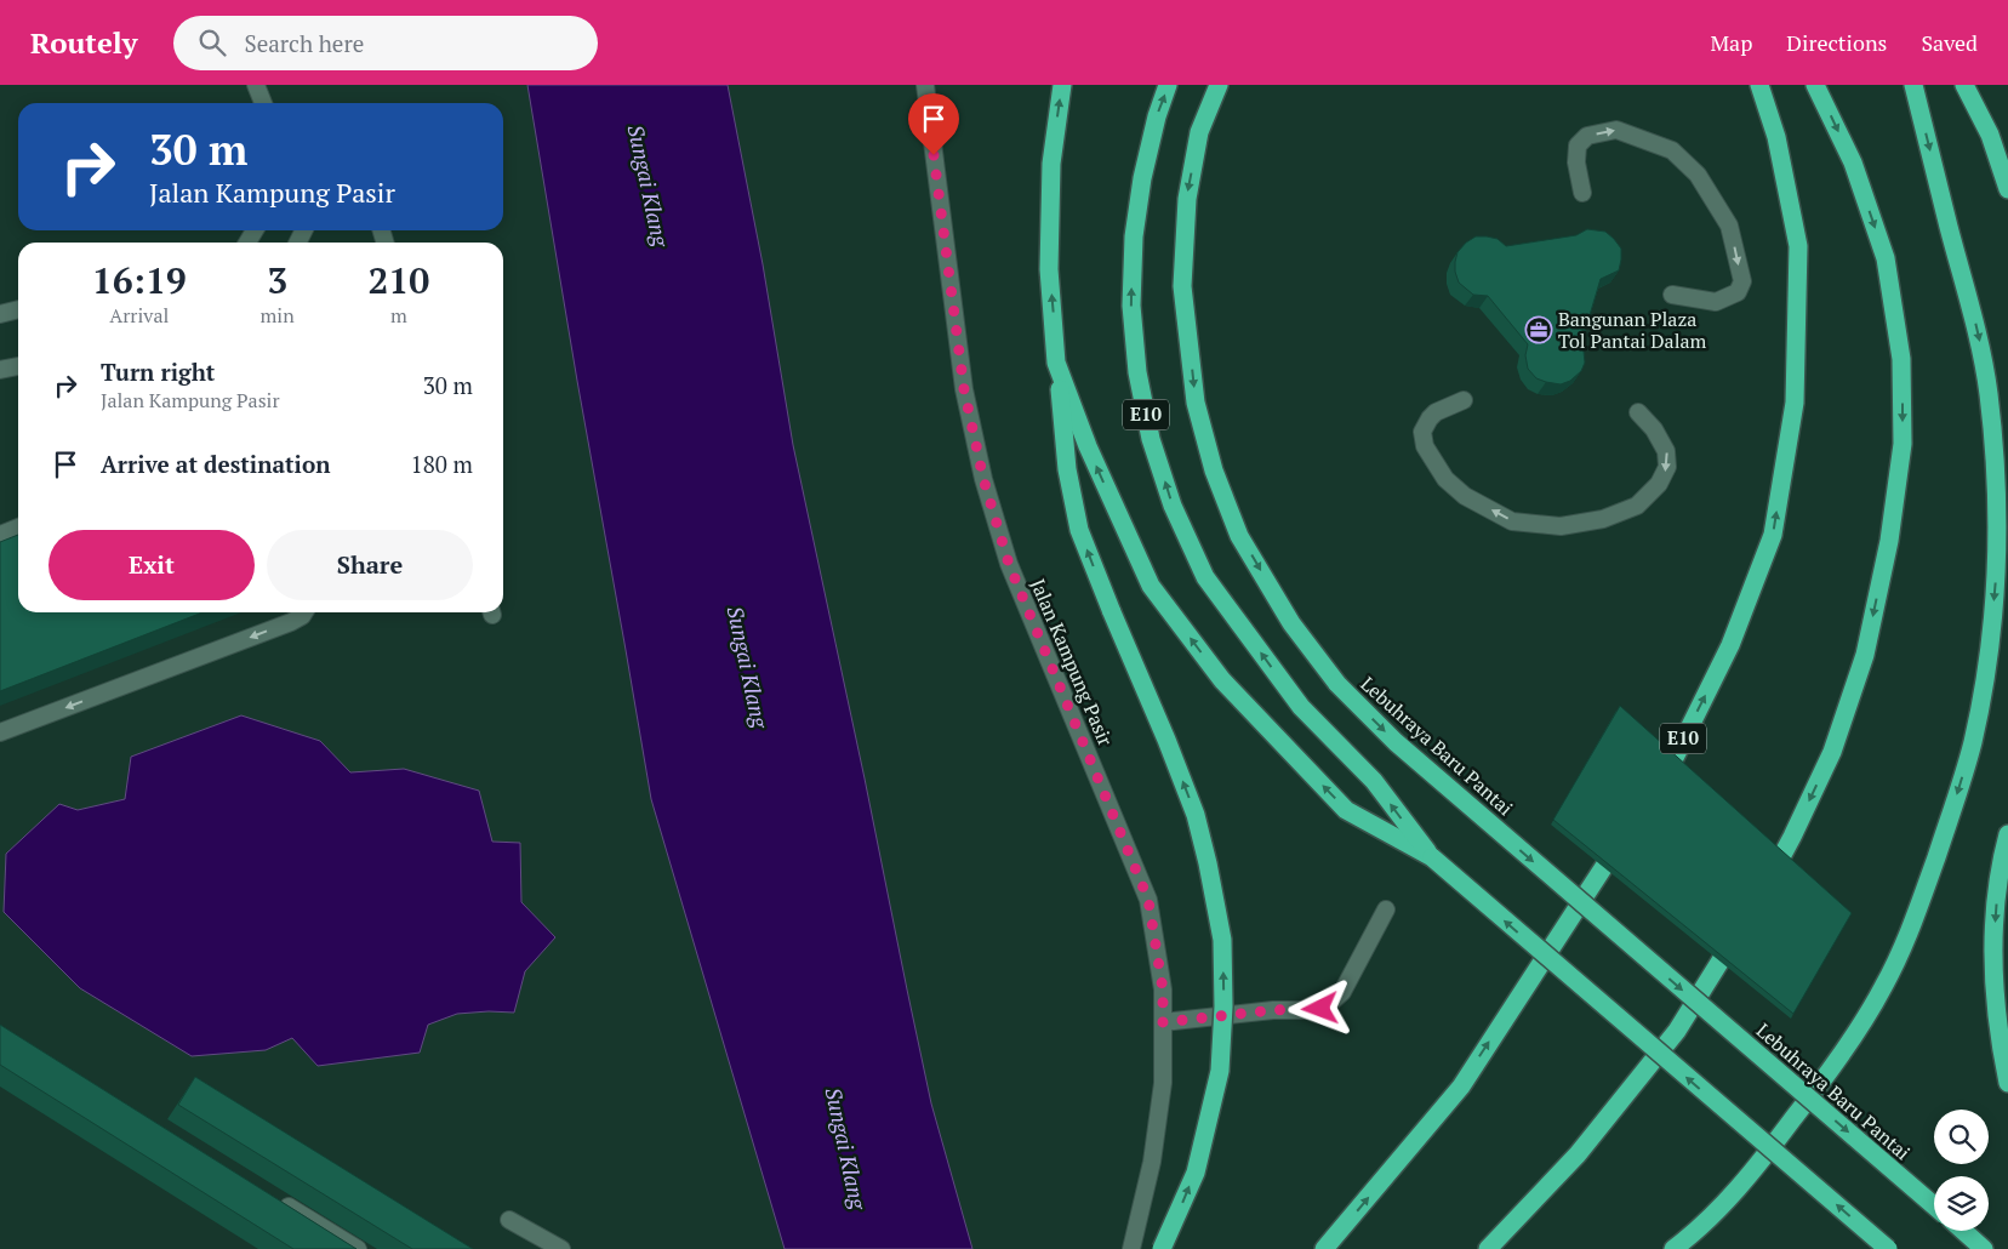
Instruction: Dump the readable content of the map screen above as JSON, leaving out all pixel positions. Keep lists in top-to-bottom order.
{
  "streets": {
    "highway": ["E10", "Lebuhraya Baru Pantai"],
    "street": ["Jalan Kampung Pasir"]
  },
  "water": ["Sungai Klang"],
  "places": {
    "office": ["Bangunan Plaza Tol Pantai Dalam"]
  },
  "page": {
    "header": "Routely",
    "search": "Search here",
    "nav": ["Map", "Directions", "Saved"],
    "turn": ["30 m", "Jalan Kampung Pasir"],
    "eta": [
      "16:19",
      "Arrival",
      "3",
      "min",
      "210",
      "m"
    ],
    "list": [
      {
        "name": "Turn right",
        "note": "Jalan Kampung Pasir",
        "value": "30 m"
      },
      {
        "name": "Arrive at destination",
        "value": "180 m"
      }
    ],
    "buttons": ["Exit", "Share"]
  }
}
